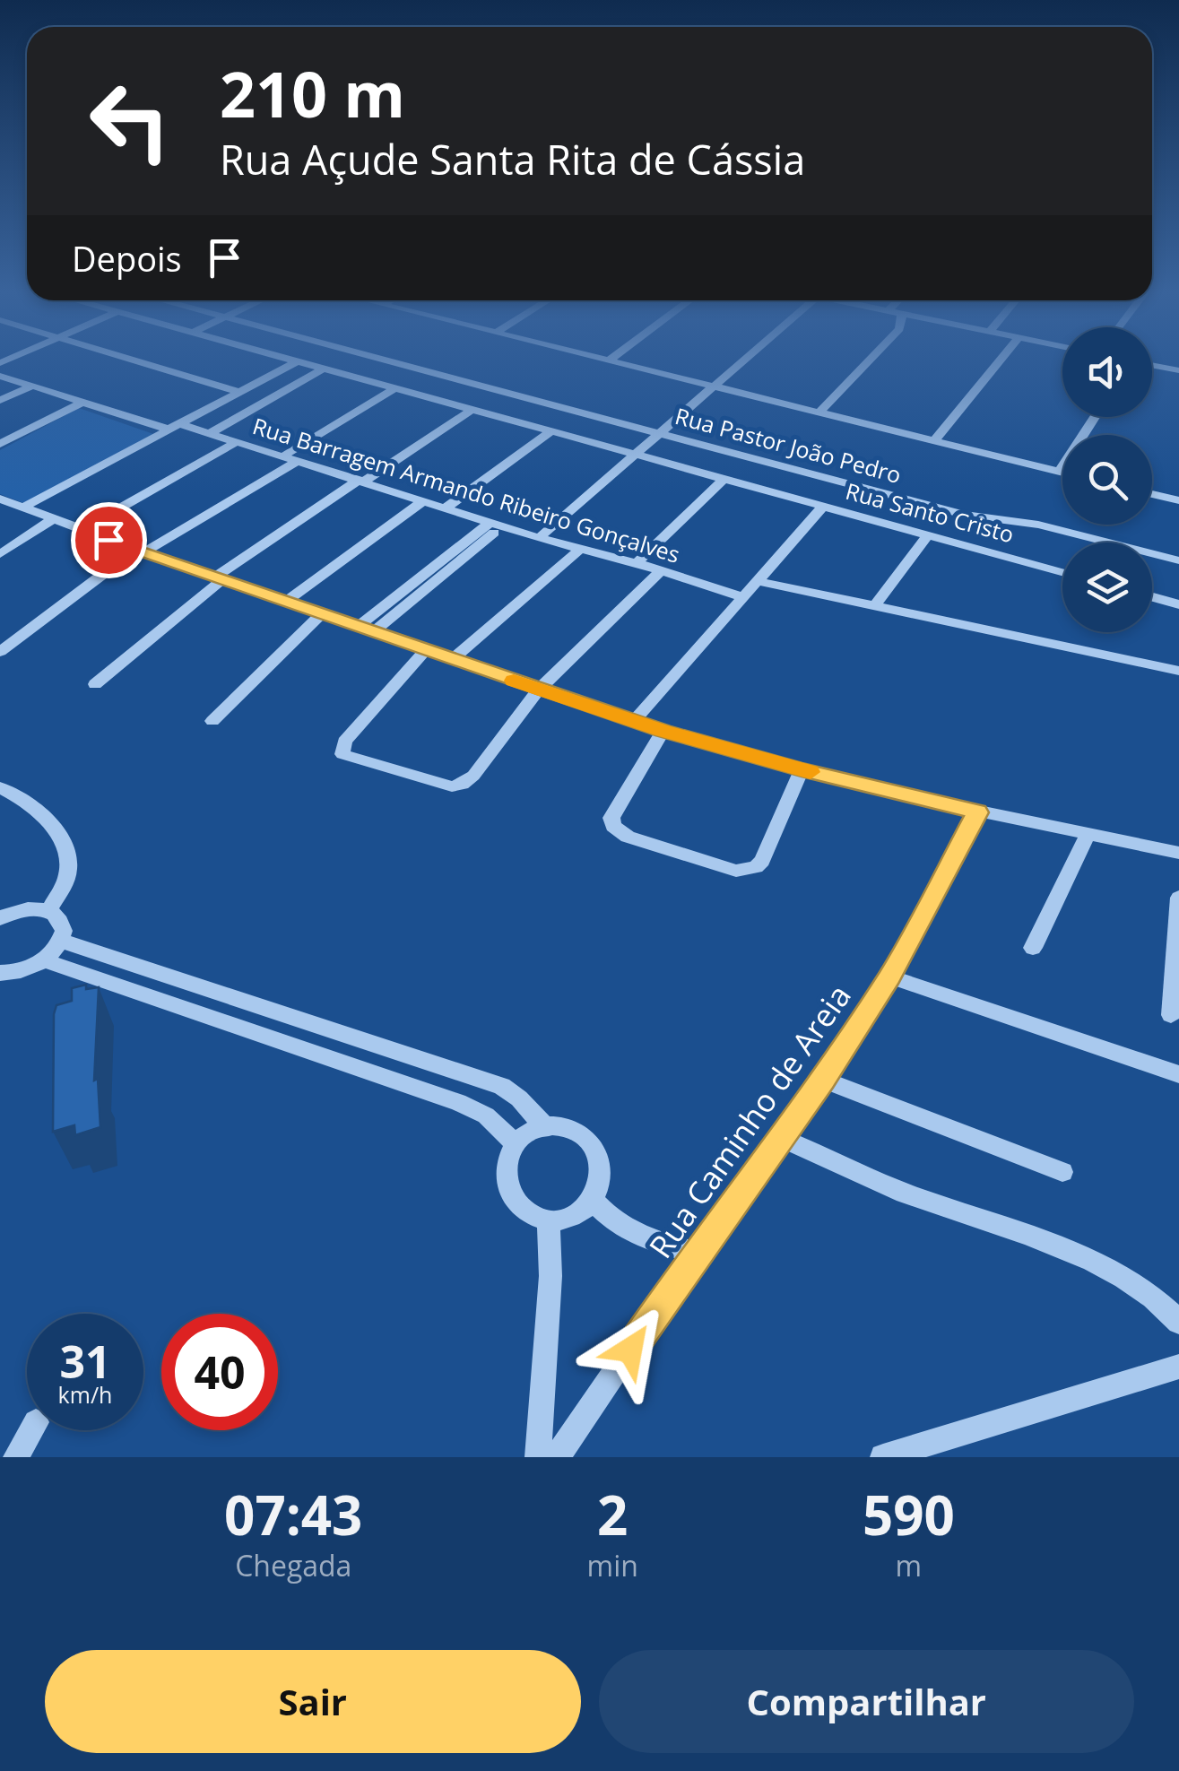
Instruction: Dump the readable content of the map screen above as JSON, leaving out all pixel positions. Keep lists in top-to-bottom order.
{
  "streets": {
    "street": [
      "Rua Pastor João Pedro",
      "Rua Barragem Armando Ribeiro Gonçalves",
      "Rua Santo Cristo",
      "Rua Caminho de Areia"
    ]
  },
  "page": {
    "turn": ["210 m", "Rua Açude Santa Rita de Cássia"],
    "then": "Depois",
    "speed": "31 km/h",
    "limit": "40",
    "eta": [
      "07:43",
      "Chegada",
      "2",
      "min",
      "590",
      "m"
    ],
    "buttons": ["Sair", "Compartilhar"]
  }
}
